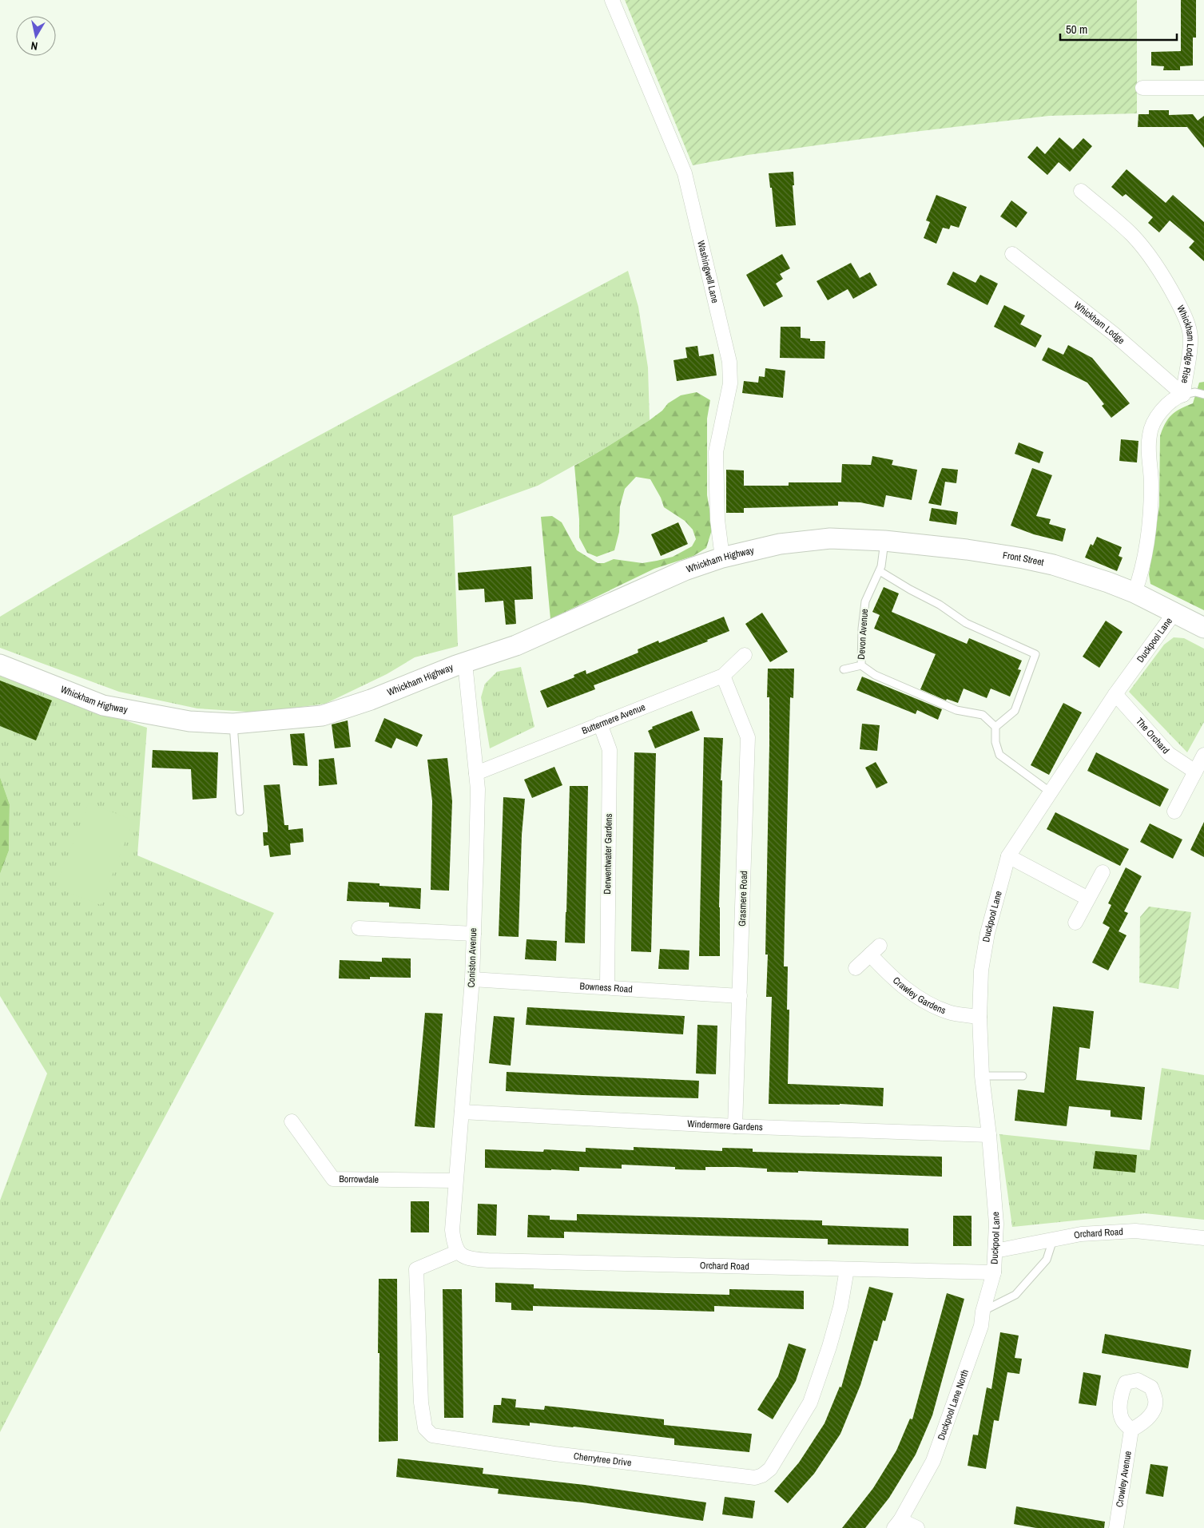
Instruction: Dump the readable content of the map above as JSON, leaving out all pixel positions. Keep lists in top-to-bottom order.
{
  "streets": {
    "main road": ["Front Street", "Whickham Highway"],
    "street": [
      "Washingwell Lane",
      "Whickham Lodge",
      "Whickham Lodge Rise",
      "Duckpool Lane",
      "Buttermere Avenue",
      "The Orchard",
      "Derwentwater Gardens",
      "Grasmere Road",
      "Coniston Avenue",
      "Bowness Road",
      "Crawley Gardens",
      "Windermere Gardens",
      "Borrowdale",
      "Orchard Road",
      "Duckpool Lane North",
      "Cherrytree Drive",
      "Crowley Avenue"
    ],
    "lane": ["Devon Avenue"]
  },
  "crossings": [
    ["Washingwell Lane", "Whickham Highway"],
    ["Whickham Lodge", "Whickham Lodge Rise"],
    ["Whickham Lodge Rise", "Front Street"],
    ["Front Street", "Whickham Highway"],
    ["Front Street", "Devon Avenue"],
    ["Front Street", "Duckpool Lane"],
    ["Whickham Highway", "Coniston Avenue"],
    ["Duckpool Lane", "The Orchard"],
    ["Duckpool Lane", "Crawley Gardens"],
    ["Duckpool Lane", "Windermere Gardens"],
    ["Duckpool Lane", "Orchard Road"],
    ["Duckpool Lane", "Duckpool Lane North"],
    ["Buttermere Avenue", "Derwentwater Gardens"],
    ["Buttermere Avenue", "Grasmere Road"],
    ["Buttermere Avenue", "Coniston Avenue"],
    ["Derwentwater Gardens", "Bowness Road"],
    ["Grasmere Road", "Bowness Road"],
    ["Grasmere Road", "Windermere Gardens"],
    ["Coniston Avenue", "Bowness Road"],
    ["Coniston Avenue", "Windermere Gardens"],
    ["Coniston Avenue", "Borrowdale"],
    ["Coniston Avenue", "Orchard Road"],
    ["Coniston Avenue", "Cherrytree Drive"],
    ["Orchard Road", "Duckpool Lane North"],
    ["Orchard Road", "Cherrytree Drive"]
  ],
  "scale_bar": "50 m",
  "north": "bottom"
}
